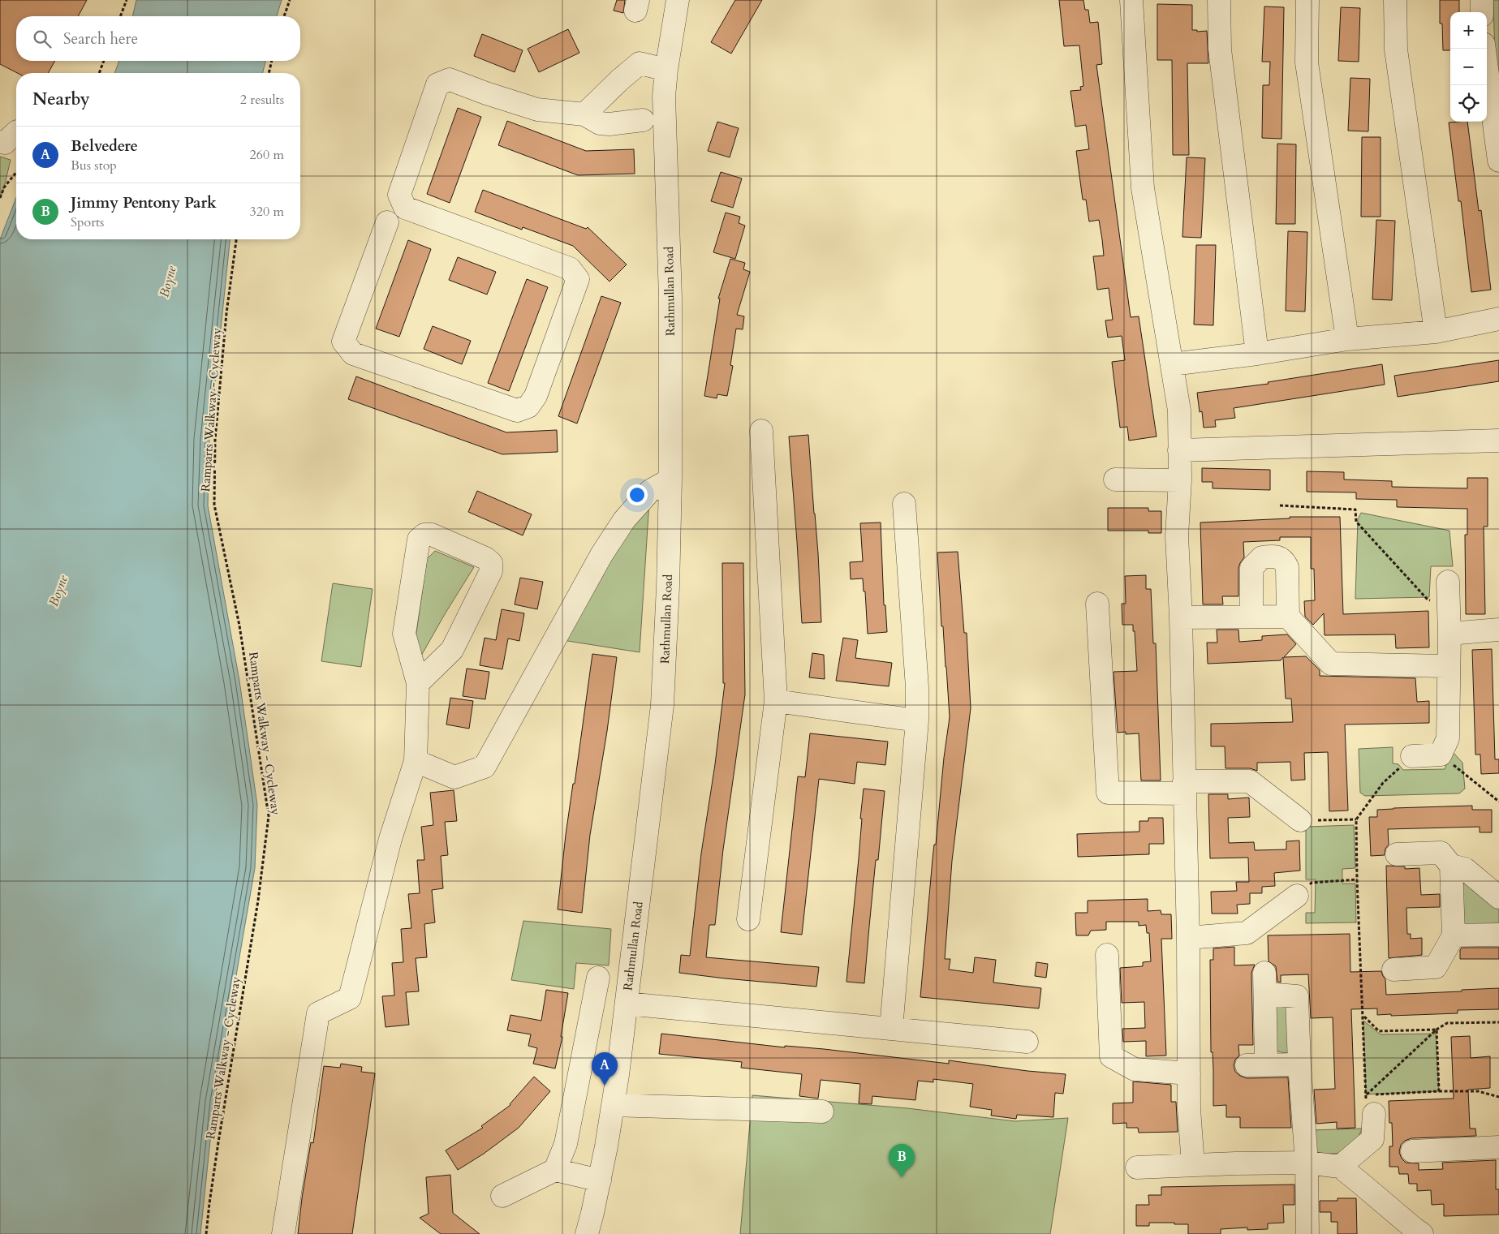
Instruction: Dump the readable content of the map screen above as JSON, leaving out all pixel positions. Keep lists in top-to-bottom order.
{
  "streets": {
    "street": ["Rathmullan Road"],
    "path": ["Ramparts Walkway - Cycleway"]
  },
  "water": ["Boyne"],
  "page": {
    "map_buttons": ["+", "−"],
    "search": "Search here",
    "heading": ["Nearby", "2 results"],
    "list": [
      {
        "mark": "A",
        "name": "Belvedere",
        "note": "Bus stop",
        "value": "260 m"
      },
      {
        "mark": "B",
        "name": "Jimmy Pentony Park",
        "note": "Sports",
        "value": "320 m"
      }
    ],
    "pins": ["A", "B"]
  }
}
